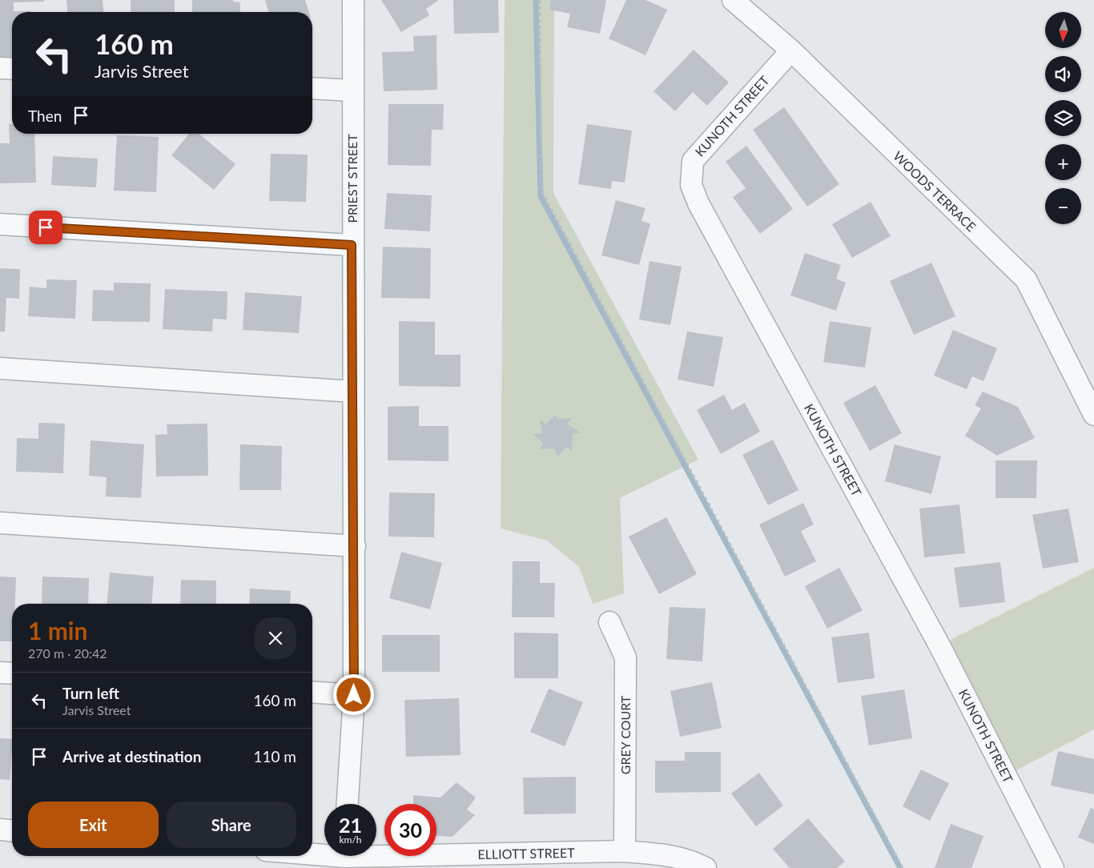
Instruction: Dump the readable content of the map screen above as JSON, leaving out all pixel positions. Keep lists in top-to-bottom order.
{
  "streets": {
    "street": [
      "KUNOTH STREET",
      "PRIEST STREET",
      "WOODS TERRACE",
      "GREY COURT",
      "ELLIOTT STREET"
    ]
  },
  "crossings": [
    ["KUNOTH STREET", "WOODS TERRACE"],
    ["GREY COURT", "ELLIOTT STREET"]
  ],
  "north": "bottom",
  "page": {
    "map_buttons": ["+", "−"],
    "turn": ["160 m", "Jarvis Street"],
    "then": "Then",
    "heading": ["1 min", "270 m · 20:42"],
    "list": [
      {
        "name": "Turn left",
        "note": "Jarvis Street",
        "value": "160 m"
      },
      {
        "name": "Arrive at destination",
        "value": "110 m"
      }
    ],
    "buttons": ["Exit", "Share"],
    "speed": "21 km/h",
    "limit": "30"
  }
}
